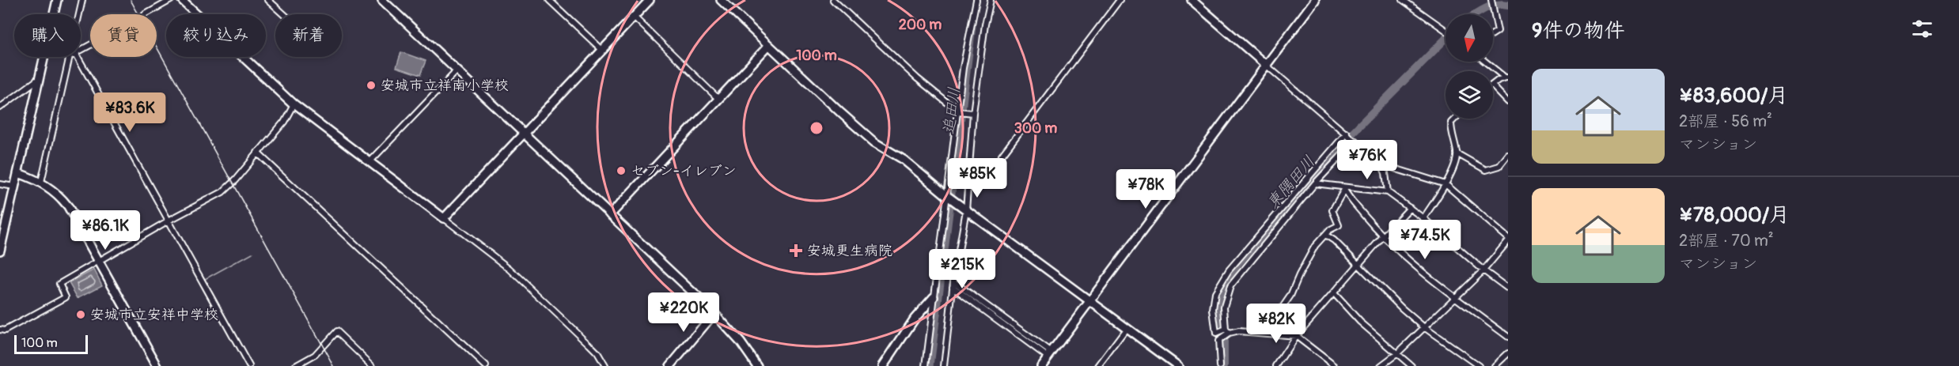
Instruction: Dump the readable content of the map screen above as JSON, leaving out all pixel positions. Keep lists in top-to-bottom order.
{
  "water": ["追田川", "東隅田川"],
  "places": {
    "other": ["安城市立祥南小学校", "セブン-イレブン", "安城市立安祥中学校"],
    "health": ["安城更生病院"]
  },
  "scale_bar": "100 m",
  "north": "bottom",
  "page": {
    "heading": "9件の物件",
    "chip": [
      "購入",
      "賃貸",
      "絞り込み",
      "新着"
    ],
    "list": [
      {
        "name": "¥83,600/月",
        "note": "2部屋 · 56 m² · マンション"
      },
      {
        "name": "¥78,000/月",
        "note": "2部屋 · 70 m² · マンション"
      }
    ],
    "price": [
      "¥83.6K",
      "¥76K",
      "¥85K",
      "¥78K",
      "¥86.1K",
      "¥74.5K",
      "¥215K",
      "¥220K",
      "¥82K"
    ],
    "scale": "100 m"
  },
  "rings": ["200 m", "100 m", "300 m"]
}
